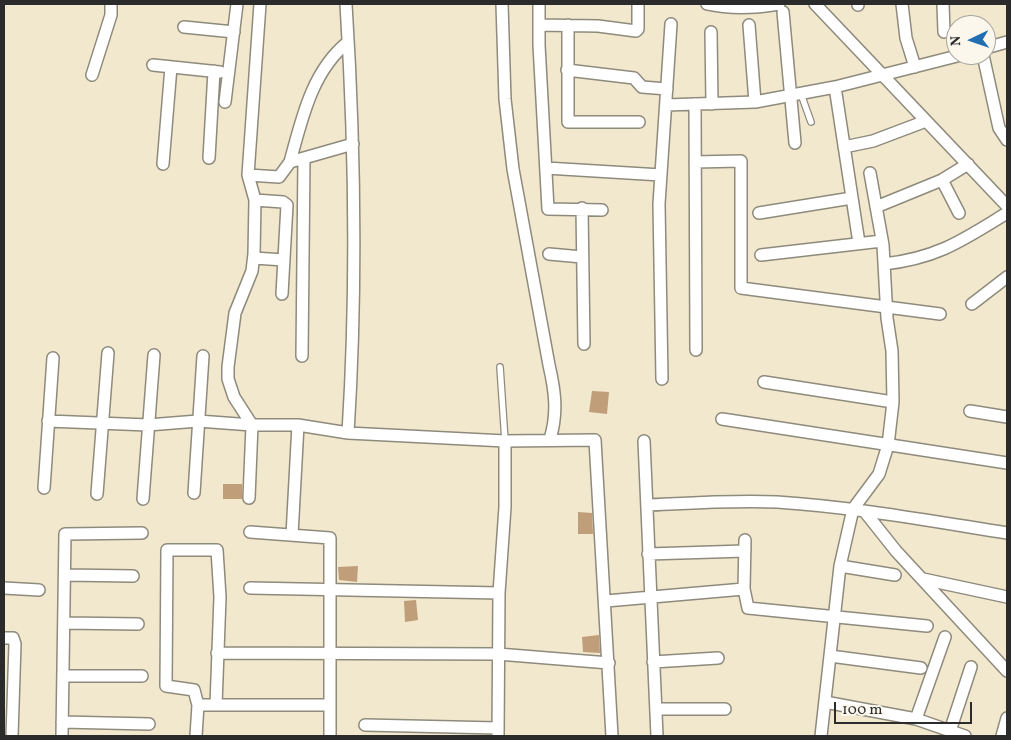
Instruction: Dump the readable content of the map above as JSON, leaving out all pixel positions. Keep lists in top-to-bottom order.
{
  "scale_bar": "100 m",
  "north": "left"
}
